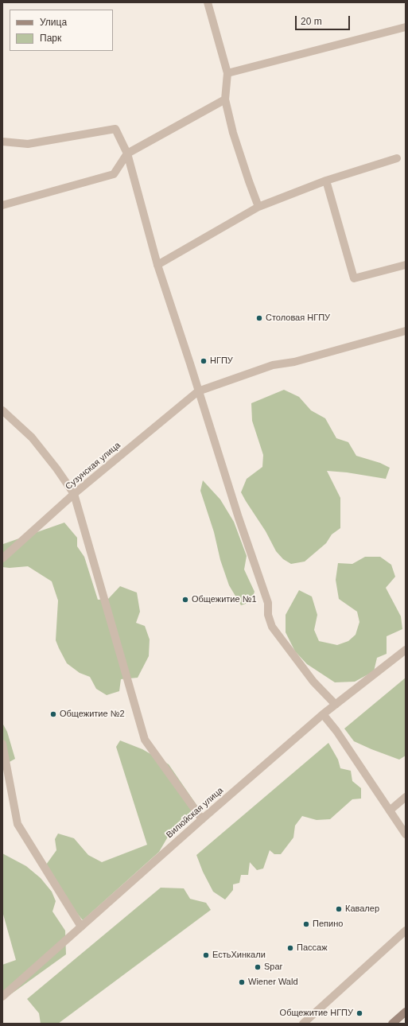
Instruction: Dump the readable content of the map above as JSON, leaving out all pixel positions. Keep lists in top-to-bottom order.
{
  "streets": {
    "street": ["Сузунская улица", "Вилюйская улица"]
  },
  "places": [
    "Столовая НГПУ",
    "НГПУ",
    "Общежитие №1",
    "Общежитие №2",
    "Кавалер",
    "Пепино",
    "Пассаж",
    "ЕстьХинкали",
    "Spar",
    "Wiener Wald",
    "Общежитие НГПУ"
  ],
  "legend": ["Улица", "Парк"],
  "scale_bar": "20 m"
}
